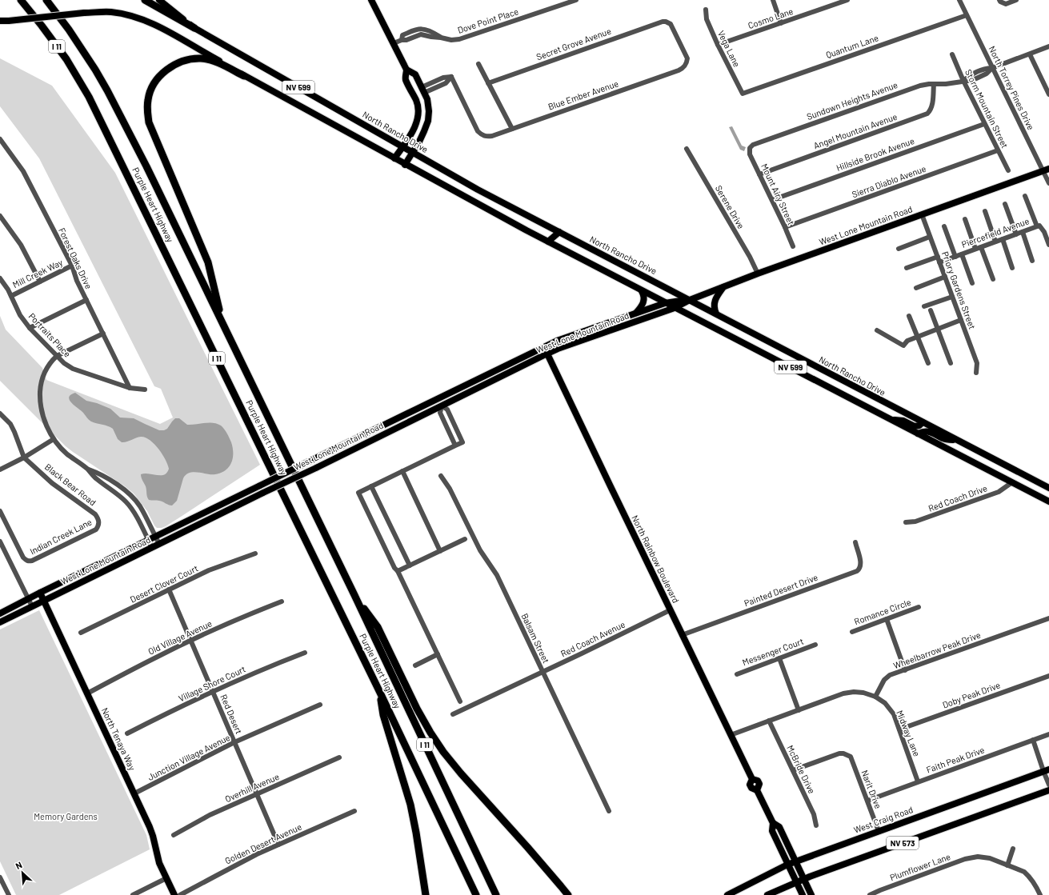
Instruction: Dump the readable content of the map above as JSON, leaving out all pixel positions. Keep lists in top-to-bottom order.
{
  "streets": {
    "highway": ["I 11", "Purple Heart Highway"],
    "main road": [
      "NV 599",
      "North Rancho Drive",
      "West Lone Mountain Road",
      "North Rainbow Boulevard",
      "North Tenaya Way",
      "West Craig Road",
      "NV 573"
    ],
    "street": [
      "Cosmo Lane",
      "Dove Point Place",
      "Secret Grove Avenue",
      "Quantum Lane",
      "Vega Lane",
      "North Torrey Pines Drive",
      "Blue Ember Avenue",
      "Sundown Heights Avenue",
      "Storm Mountain Street",
      "Angel Mountain Avenue",
      "Hillside Brook Avenue",
      "Sierra Diablo Avenue",
      "Mount Airy Street",
      "Serene Drive",
      "Piercefield Avenue",
      "Forest Oaks Drive",
      "Mill Creek Way",
      "Priory Gardens Street",
      "Portraits Place",
      "Black Bear Road",
      "Red Coach Drive",
      "Indian Creek Lane",
      "Desert Clover Court",
      "Painted Desert Drive",
      "Romance Circle",
      "Old Village Avenue",
      "Balsam Street",
      "Red Coach Avenue",
      "Wheelbarrow Peak Drive",
      "Messenger Court",
      "Village Shore Court",
      "Doby Peak Drive",
      "Red Desert",
      "Midway Lane",
      "Junction Village Avenue",
      "Faith Peak Drive",
      "McBride Drive",
      "Overhill Avenue",
      "Narit Drive",
      "Golden Desert Avenue",
      "Plumflower Lane"
    ]
  },
  "crossings": [
    ["Cosmo Lane", "Vega Lane"],
    ["Secret Grove Avenue", "Blue Ember Avenue"],
    ["Quantum Lane", "Vega Lane"],
    ["Quantum Lane", "North Torrey Pines Drive"],
    ["NV 599", "West Lone Mountain Road"],
    ["NV 599", "Red Coach Drive"],
    ["North Torrey Pines Drive", "Sundown Heights Avenue"],
    ["North Torrey Pines Drive", "West Lone Mountain Road"],
    ["Sundown Heights Avenue", "Storm Mountain Street"],
    ["Sundown Heights Avenue", "Angel Mountain Avenue"],
    ["Sundown Heights Avenue", "Mount Airy Street"],
    ["Storm Mountain Street", "Hillside Brook Avenue"],
    ["Storm Mountain Street", "Sierra Diablo Avenue"],
    ["Angel Mountain Avenue", "Mount Airy Street"],
    ["North Rancho Drive", "West Lone Mountain Road"],
    ["Hillside Brook Avenue", "Mount Airy Street"],
    ["Sierra Diablo Avenue", "Mount Airy Street"],
    ["Serene Drive", "West Lone Mountain Road"],
    ["West Lone Mountain Road", "Priory Gardens Street"],
    ["West Lone Mountain Road", "North Rainbow Boulevard"],
    ["West Lone Mountain Road", "North Tenaya Way"],
    ["Piercefield Avenue", "Priory Gardens Street"],
    ["Forest Oaks Drive", "Mill Creek Way"],
    ["Forest Oaks Drive", "Portraits Place"],
    ["Mill Creek Way", "Portraits Place"],
    ["Black Bear Road", "Indian Creek Lane"],
    ["North Rainbow Boulevard", "Painted Desert Drive"],
    ["North Rainbow Boulevard", "Red Coach Avenue"],
    ["North Rainbow Boulevard", "West Craig Road"],
    ["North Rainbow Boulevard", "NV 573"],
    ["Desert Clover Court", "Red Desert"],
    ["Old Village Avenue", "Red Desert"],
    ["Old Village Avenue", "North Tenaya Way"],
    ["Balsam Street", "Red Coach Avenue"],
    ["Wheelbarrow Peak Drive", "Midway Lane"],
    ["Village Shore Court", "Red Desert"],
    ["Doby Peak Drive", "Midway Lane"],
    ["Red Desert", "Junction Village Avenue"],
    ["Red Desert", "Overhill Avenue"],
    ["Red Desert", "Golden Desert Avenue"],
    ["Midway Lane", "Faith Peak Drive"],
    ["North Tenaya Way", "Junction Village Avenue"],
    ["Faith Peak Drive", "Narit Drive"],
    ["McBride Drive", "Narit Drive"],
    ["Narit Drive", "West Craig Road"]
  ],
  "parks": ["Memory Gardens"],
  "north": "top left"
}
